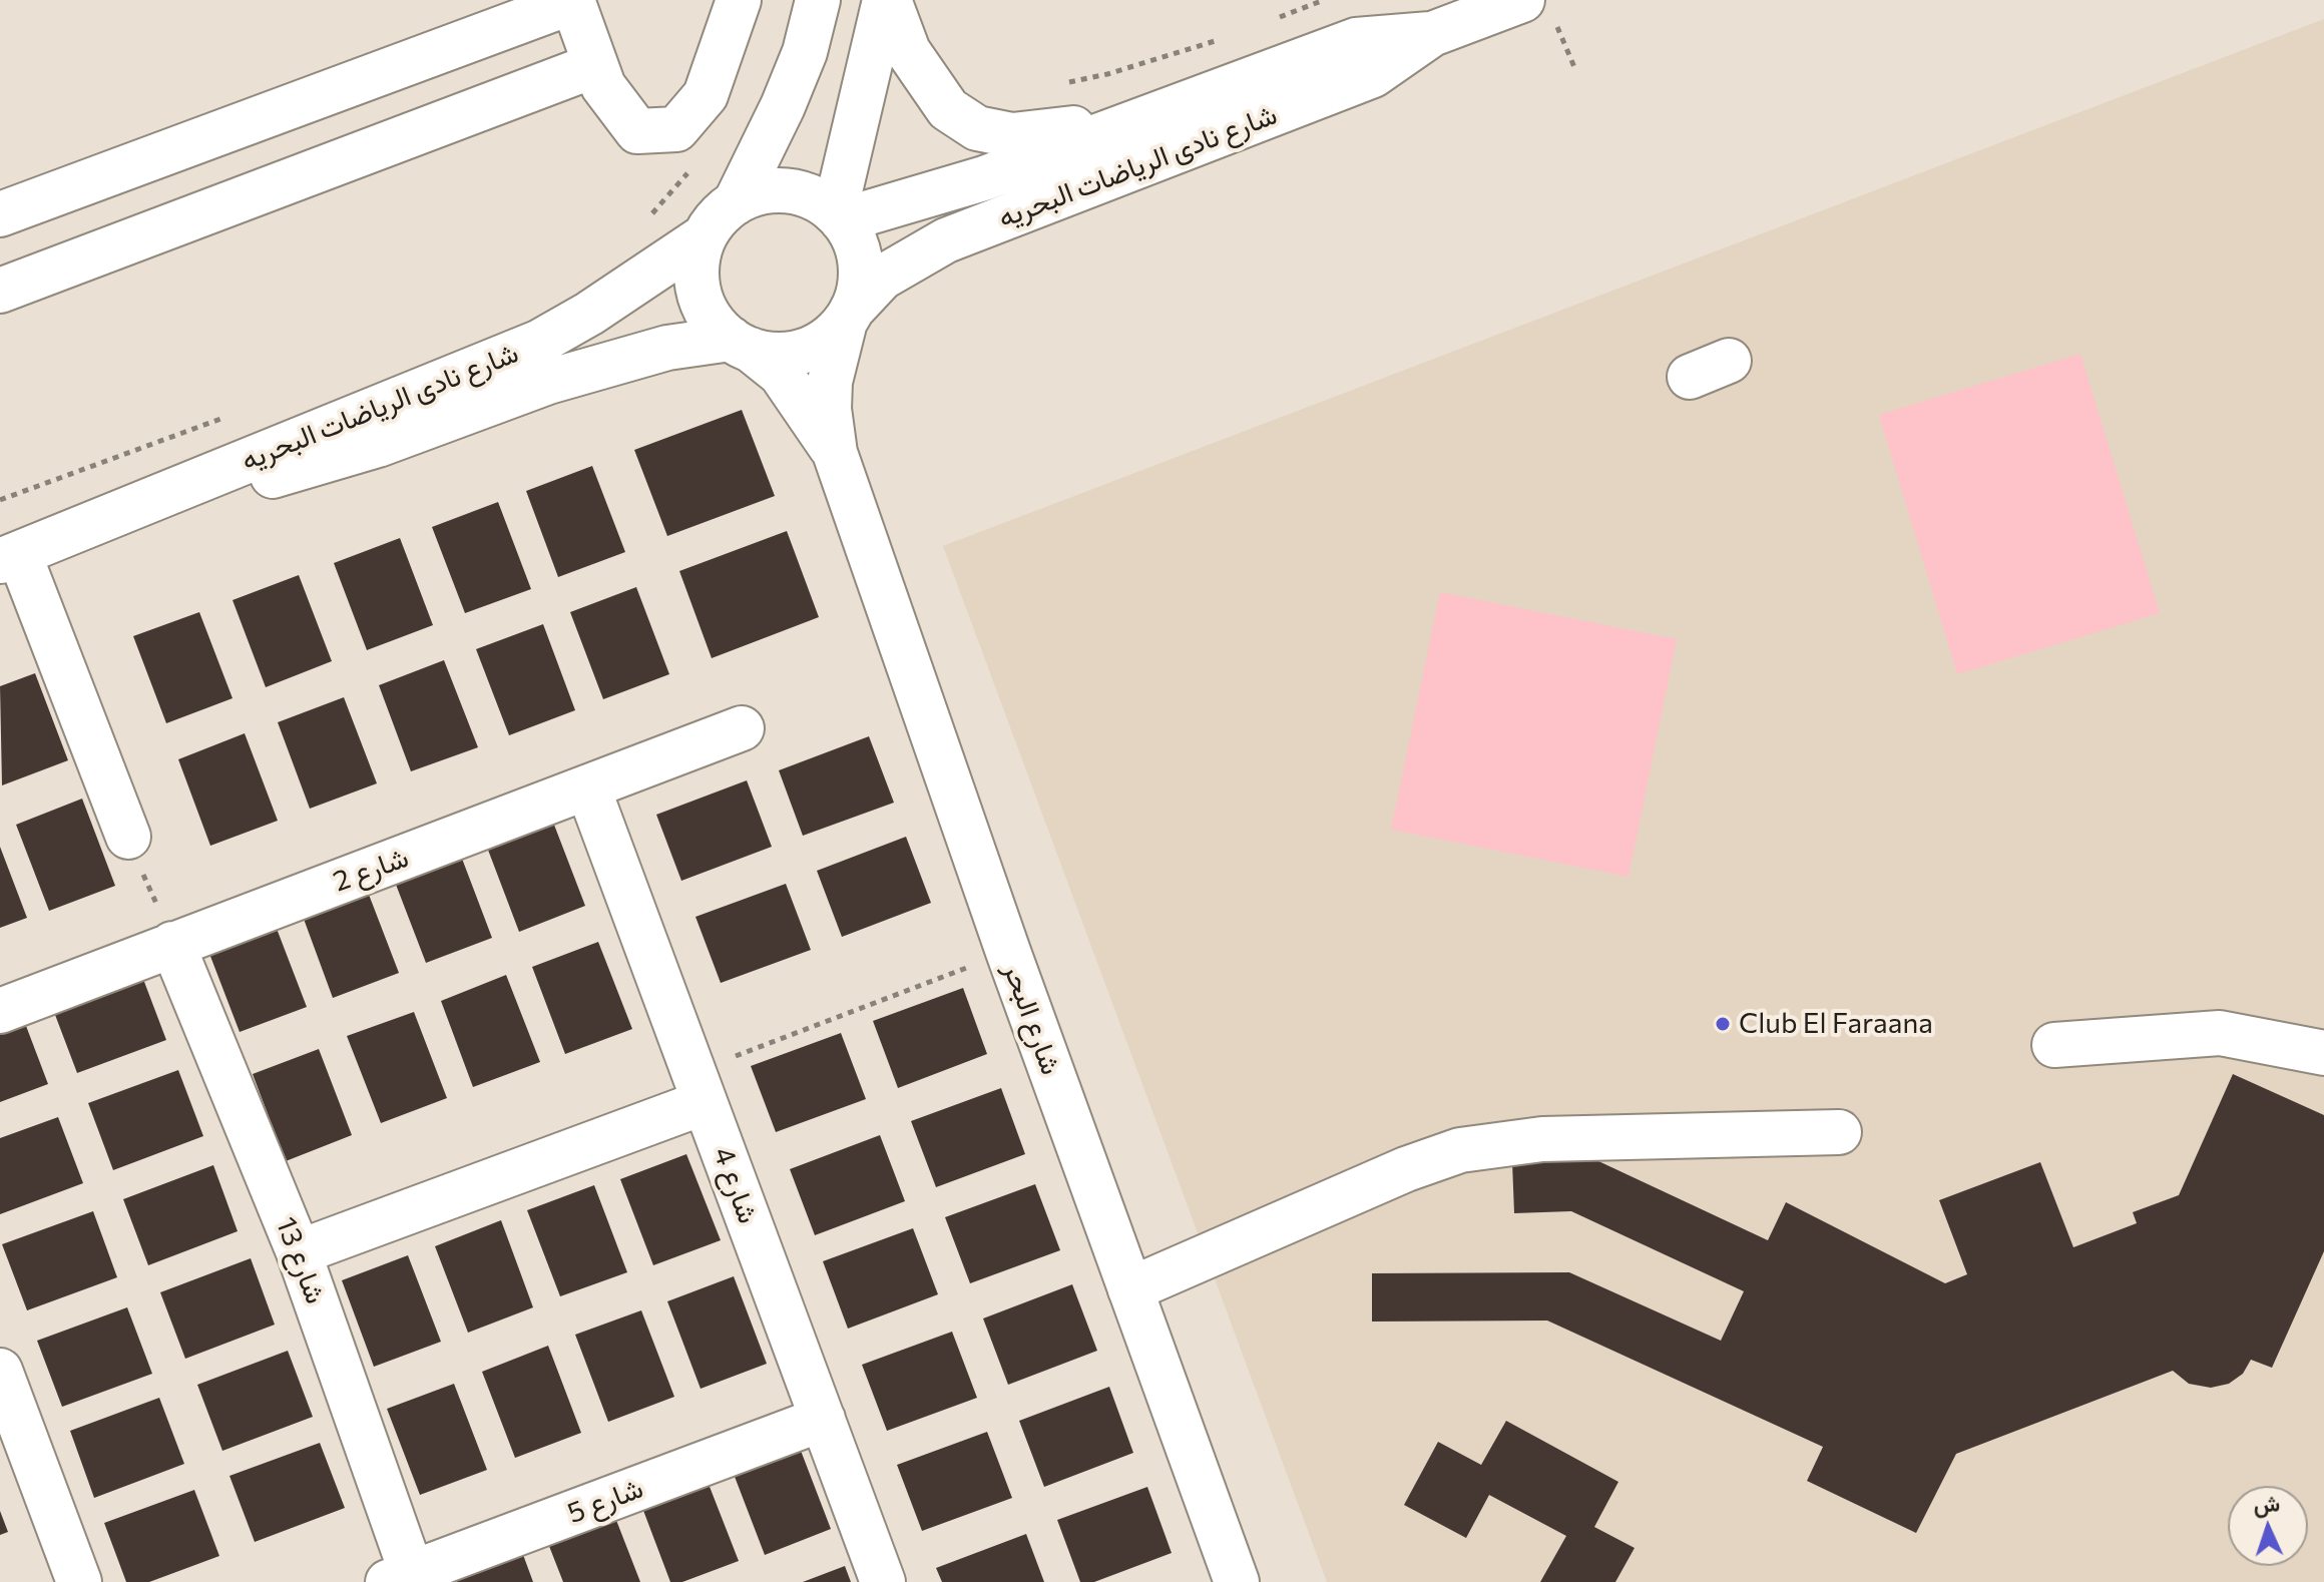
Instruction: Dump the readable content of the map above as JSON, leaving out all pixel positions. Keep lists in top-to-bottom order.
{
  "streets": {
    "main road": [
      "شارع نادى الرياضات البحريه",
      "شارع 2",
      "شارع البحر",
      "شارع 4",
      "شارع 13",
      "شارع 5"
    ]
  },
  "crossings": [
    ["شارع نادى الرياضات البحريه", "شارع البحر"],
    ["شارع 2", "شارع 4"],
    ["شارع 2", "شارع 13"],
    ["شارع 4", "شارع 5"],
    ["شارع 13", "شارع 5"]
  ],
  "places": ["Club El Faraana"],
  "north": "top"
}
